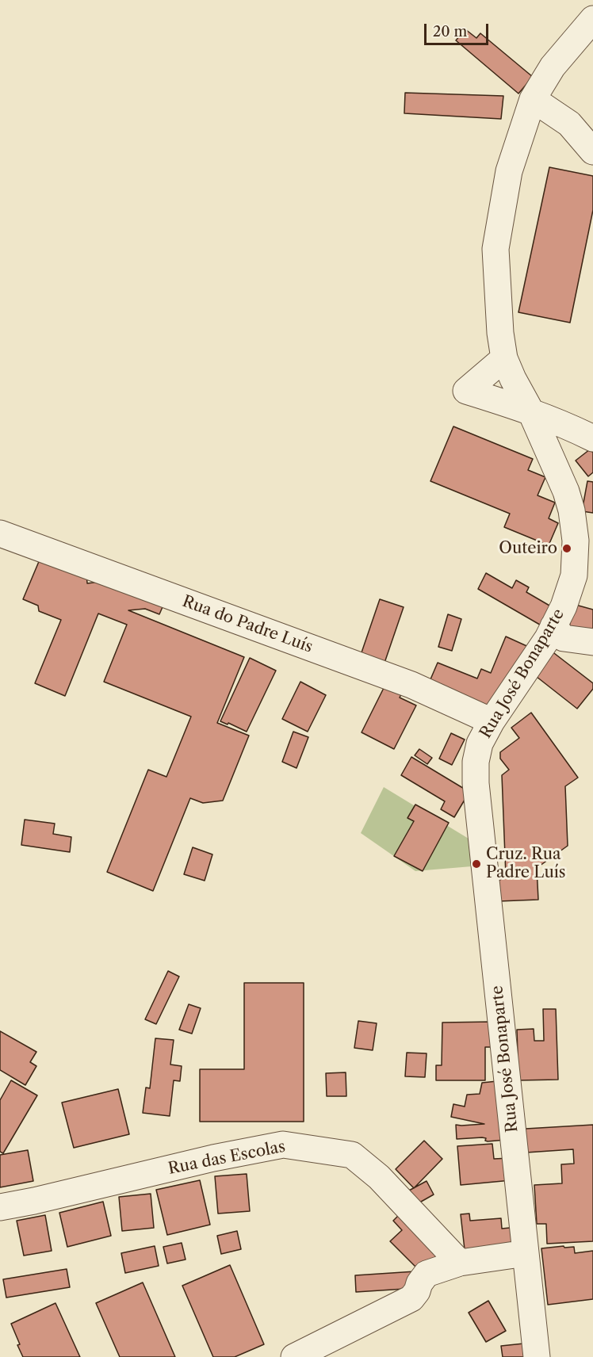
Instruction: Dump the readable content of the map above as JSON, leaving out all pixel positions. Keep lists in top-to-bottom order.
{
  "streets": {
    "street": ["Rua do Padre Luís", "Rua José Bonaparte", "Rua das Escolas"]
  },
  "crossings": [
    ["Rua do Padre Luís", "Rua José Bonaparte"]
  ],
  "places": ["Outeiro", "Cruz. Rua Padre Luís"],
  "scale_bar": "20 m"
}
